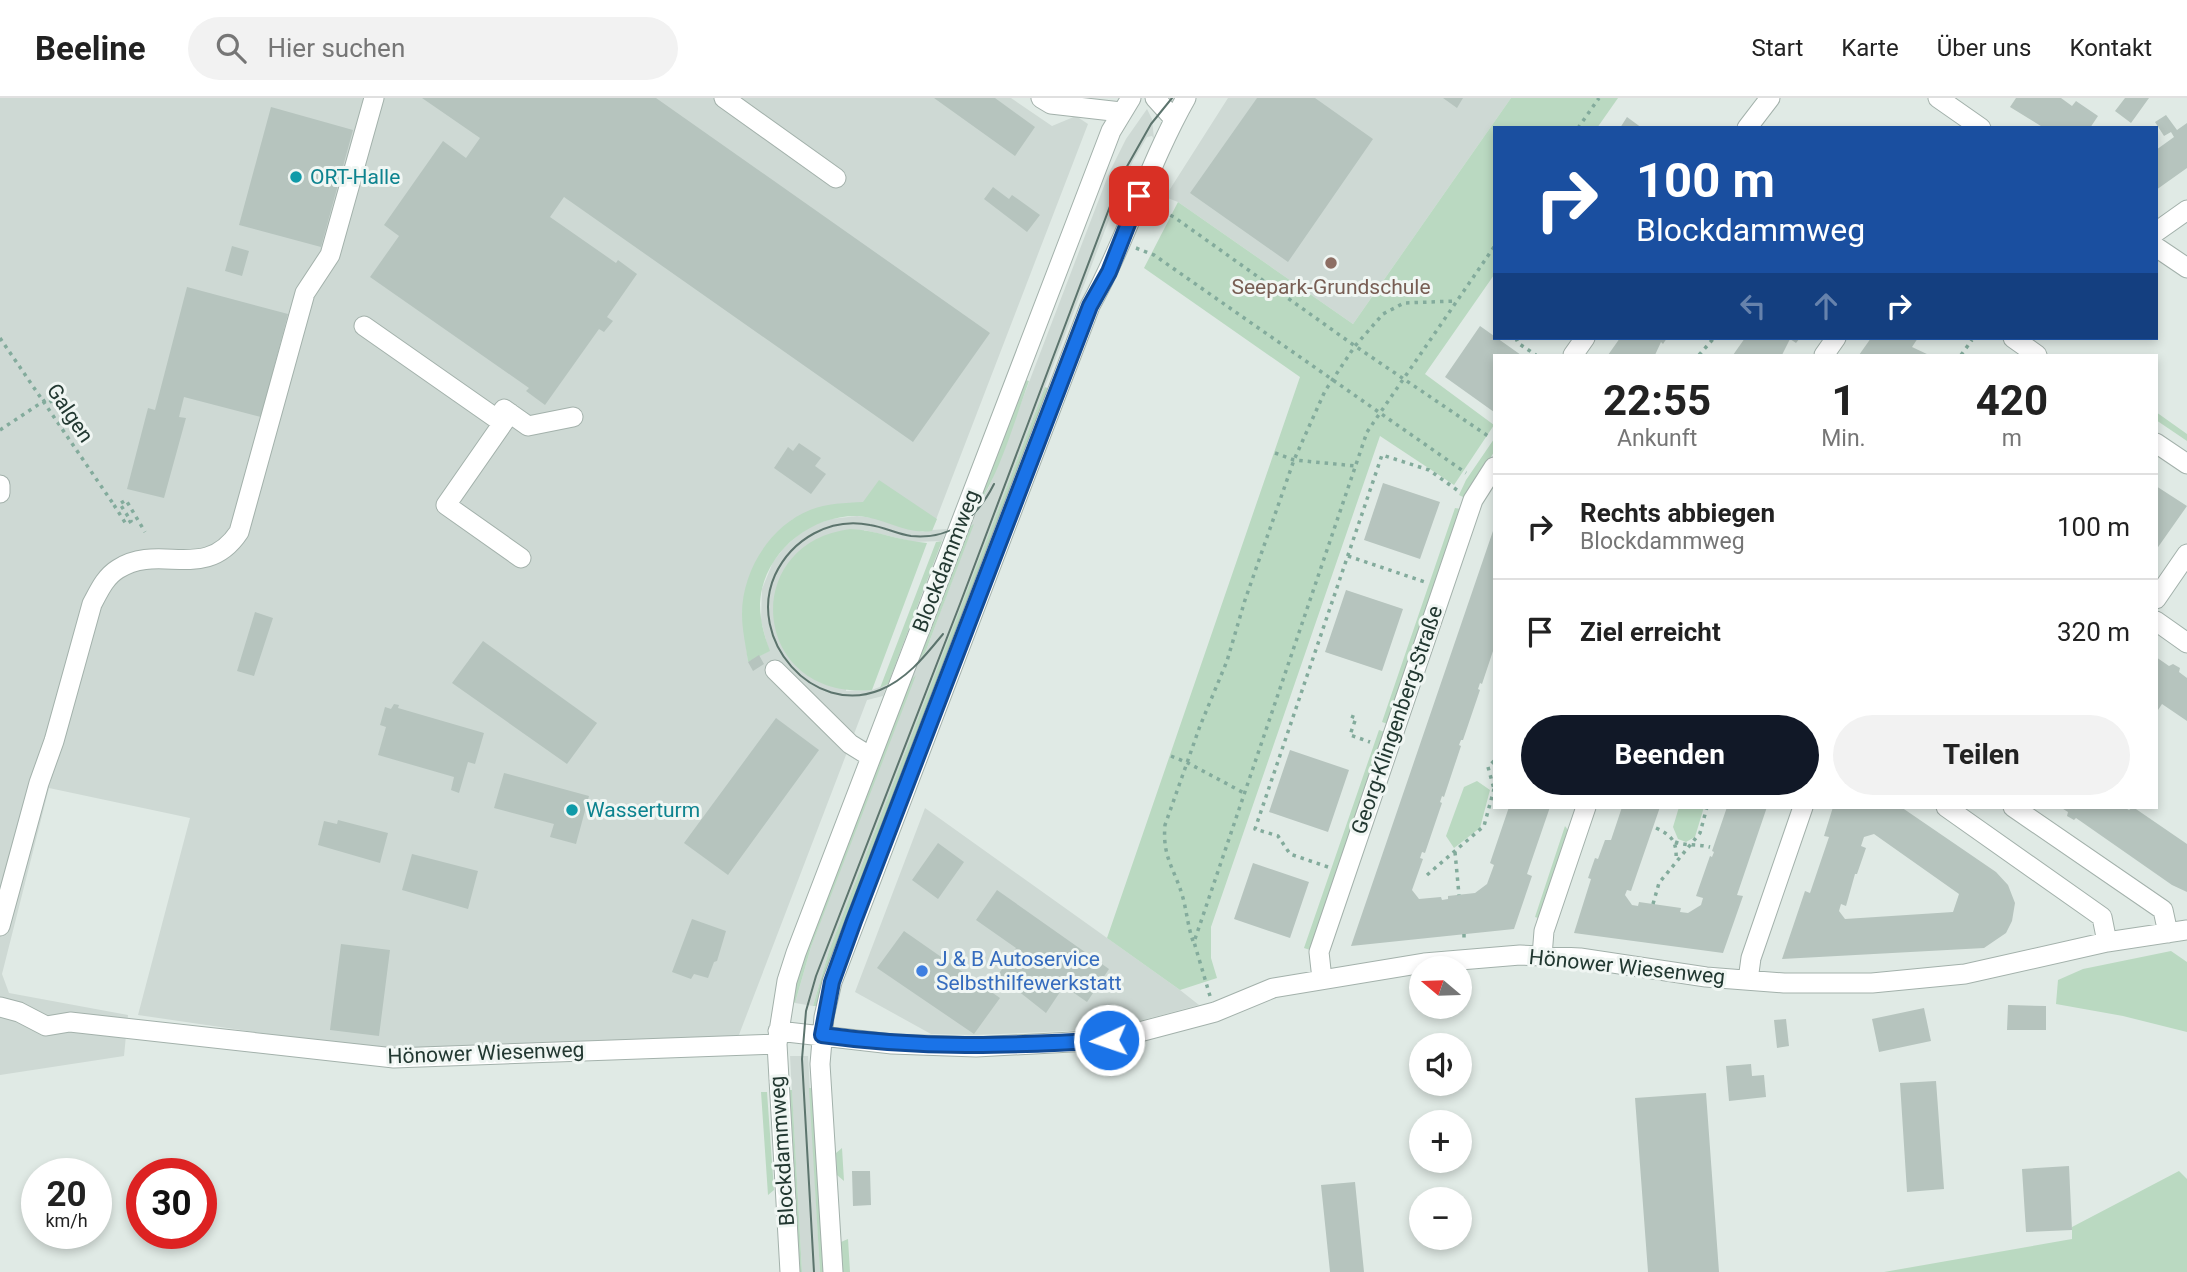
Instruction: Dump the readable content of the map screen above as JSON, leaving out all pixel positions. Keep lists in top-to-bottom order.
{
  "streets": {
    "street": ["Blockdammweg", "Georg-Klingenberg-Straße", "Hönower Wiesenweg"],
    "path": ["Galgen"]
  },
  "crossings": [
    ["Blockdammweg", "Hönower Wiesenweg"],
    ["Georg-Klingenberg-Straße", "Hönower Wiesenweg"]
  ],
  "places": [
    "ORT-Halle",
    "Seepark-Grundschule",
    "Wasserturm",
    "J & B Autoservice Selbsthilfewerkstatt"
  ],
  "north": "left",
  "page": {
    "header": "Beeline",
    "search": "Hier suchen",
    "nav": [
      "Start",
      "Karte",
      "Über uns",
      "Kontakt"
    ],
    "turn": ["100 m", "Blockdammweg"],
    "eta": [
      "22:55",
      "Ankunft",
      "1",
      "Min.",
      "420",
      "m"
    ],
    "list": [
      {
        "name": "Rechts abbiegen",
        "note": "Blockdammweg",
        "value": "100 m"
      },
      {
        "name": "Ziel erreicht",
        "value": "320 m"
      }
    ],
    "buttons": ["Beenden", "Teilen"],
    "map_buttons": ["+", "−"],
    "speed": "20 km/h",
    "limit": "30"
  }
}
